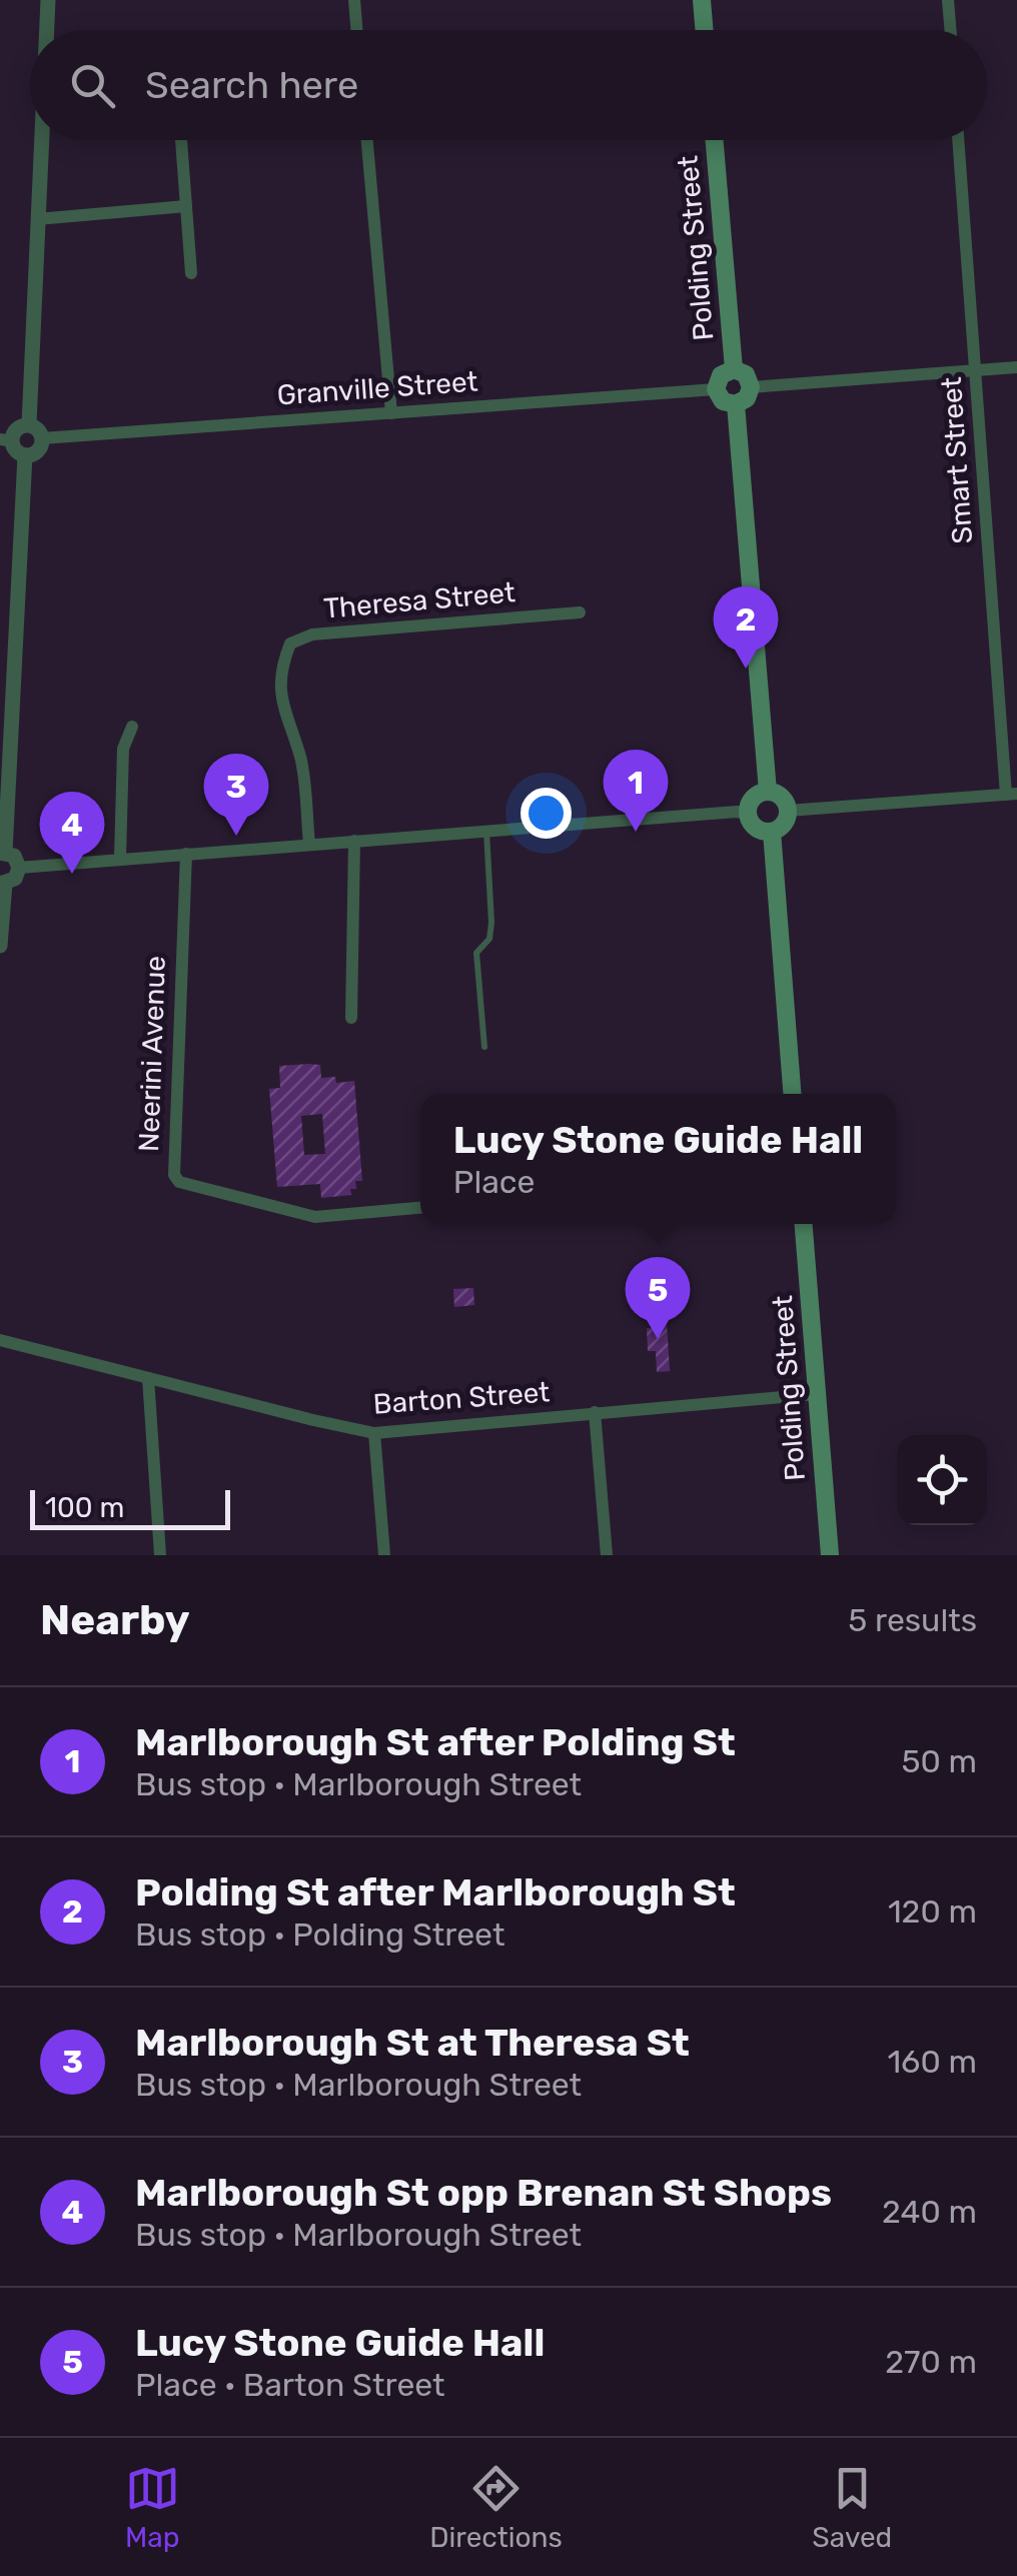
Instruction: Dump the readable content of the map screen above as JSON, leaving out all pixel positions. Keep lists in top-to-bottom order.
{
  "streets": {
    "main road": ["Polding Street"],
    "street": [
      "Granville Street",
      "Smart Street",
      "Theresa Street",
      "Neerini Avenue",
      "Barton Street"
    ]
  },
  "crossings": [
    ["Polding Street", "Granville Street"],
    ["Polding Street", "Barton Street"]
  ],
  "scale_bar": "100 m",
  "page": {
    "search": "Search here",
    "pins": [
      "2",
      "1",
      "3",
      "4",
      "5"
    ],
    "popup": ["Lucy Stone Guide Hall", "Place"],
    "scale": "100 m",
    "heading": ["Nearby", "5 results"],
    "list": [
      {
        "mark": "1",
        "name": "Marlborough St after Polding St",
        "note": "Bus stop · Marlborough Street",
        "value": "50 m"
      },
      {
        "mark": "2",
        "name": "Polding St after Marlborough St",
        "note": "Bus stop · Polding Street",
        "value": "120 m"
      },
      {
        "mark": "3",
        "name": "Marlborough St at Theresa St",
        "note": "Bus stop · Marlborough Street",
        "value": "160 m"
      },
      {
        "mark": "4",
        "name": "Marlborough St opp Brenan St Shops",
        "note": "Bus stop · Marlborough Street",
        "value": "240 m"
      },
      {
        "mark": "5",
        "name": "Lucy Stone Guide Hall",
        "note": "Place · Barton Street",
        "value": "270 m"
      }
    ],
    "nav": ["Map", "Directions", "Saved"]
  }
}
